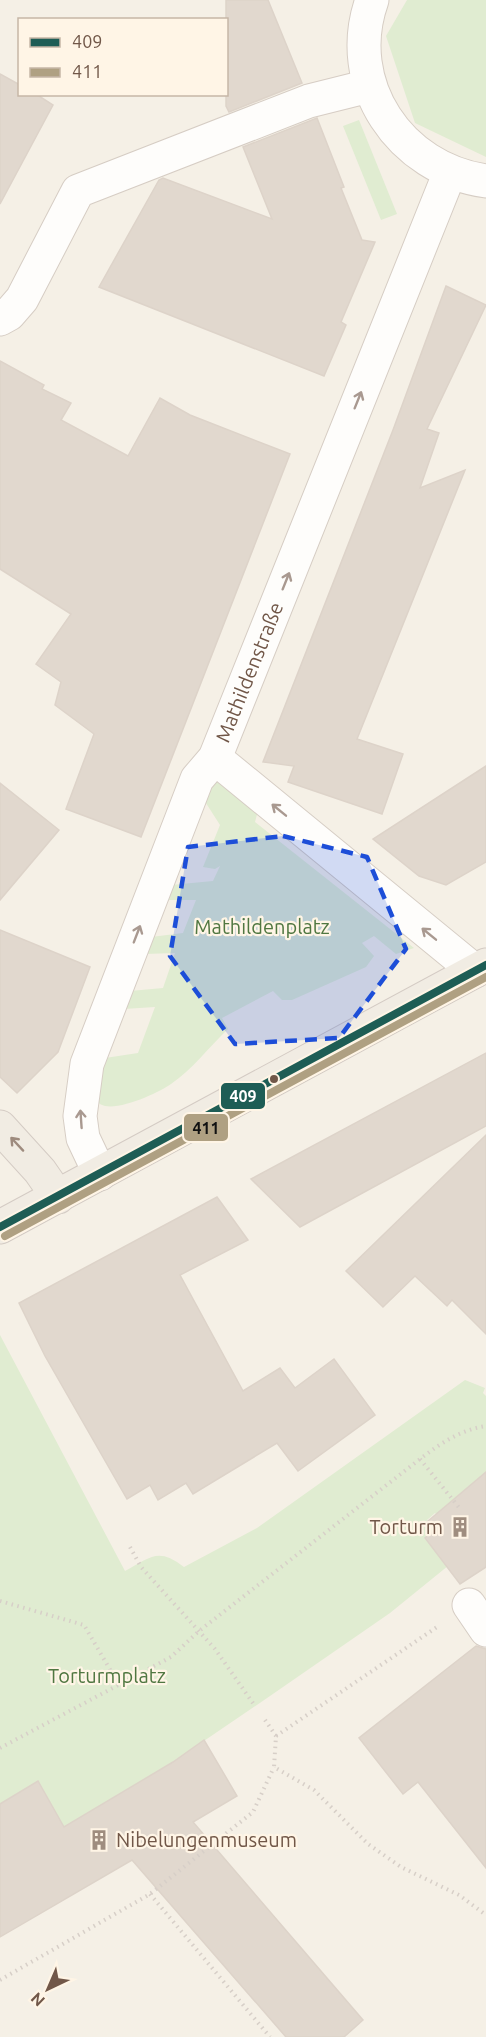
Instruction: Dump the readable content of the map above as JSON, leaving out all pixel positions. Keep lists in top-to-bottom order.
{
  "streets": {
    "street": ["Mathildenstraße"]
  },
  "one_way": ["Mathildenstraße"],
  "parks": ["Mathildenplatz", "Torturmplatz"],
  "places": {
    "building": ["Torturm", "Nibelungenmuseum"]
  },
  "lines": ["transit line 409", "transit line 411"],
  "legend": ["409", "411"],
  "north": "bottom left"
}
